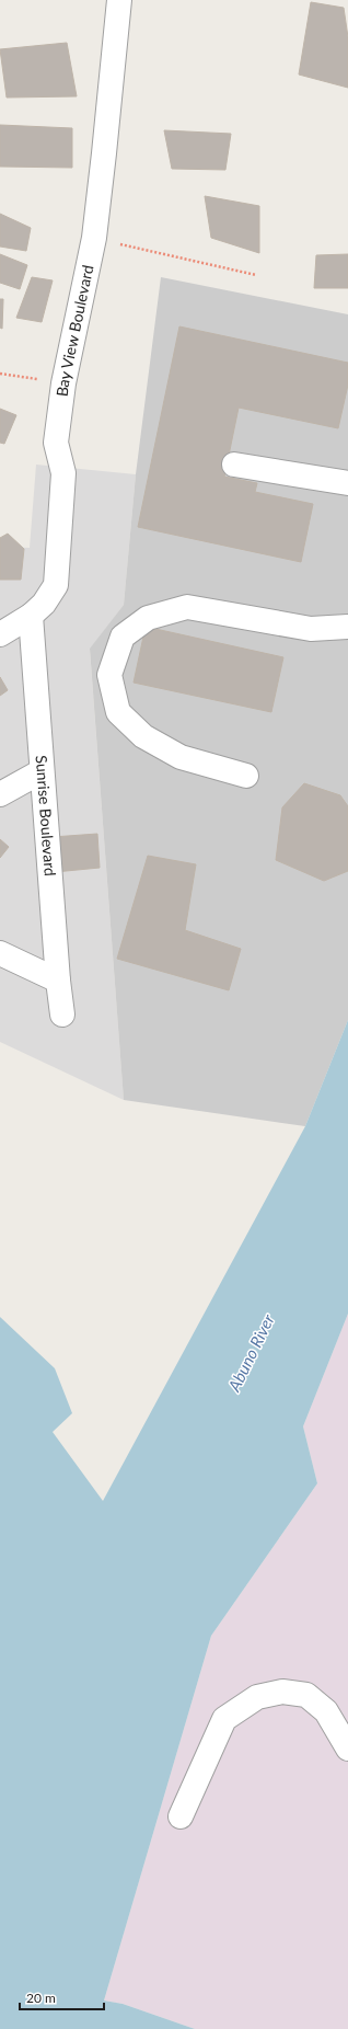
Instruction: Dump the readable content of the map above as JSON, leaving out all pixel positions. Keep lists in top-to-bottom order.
{
  "streets": {
    "street": ["Bay View Boulevard", "Sunrise Boulevard"]
  },
  "crossings": [
    ["Bay View Boulevard", "Sunrise Boulevard"]
  ],
  "water": ["Abuno River"],
  "scale_bar": "20 m"
}
